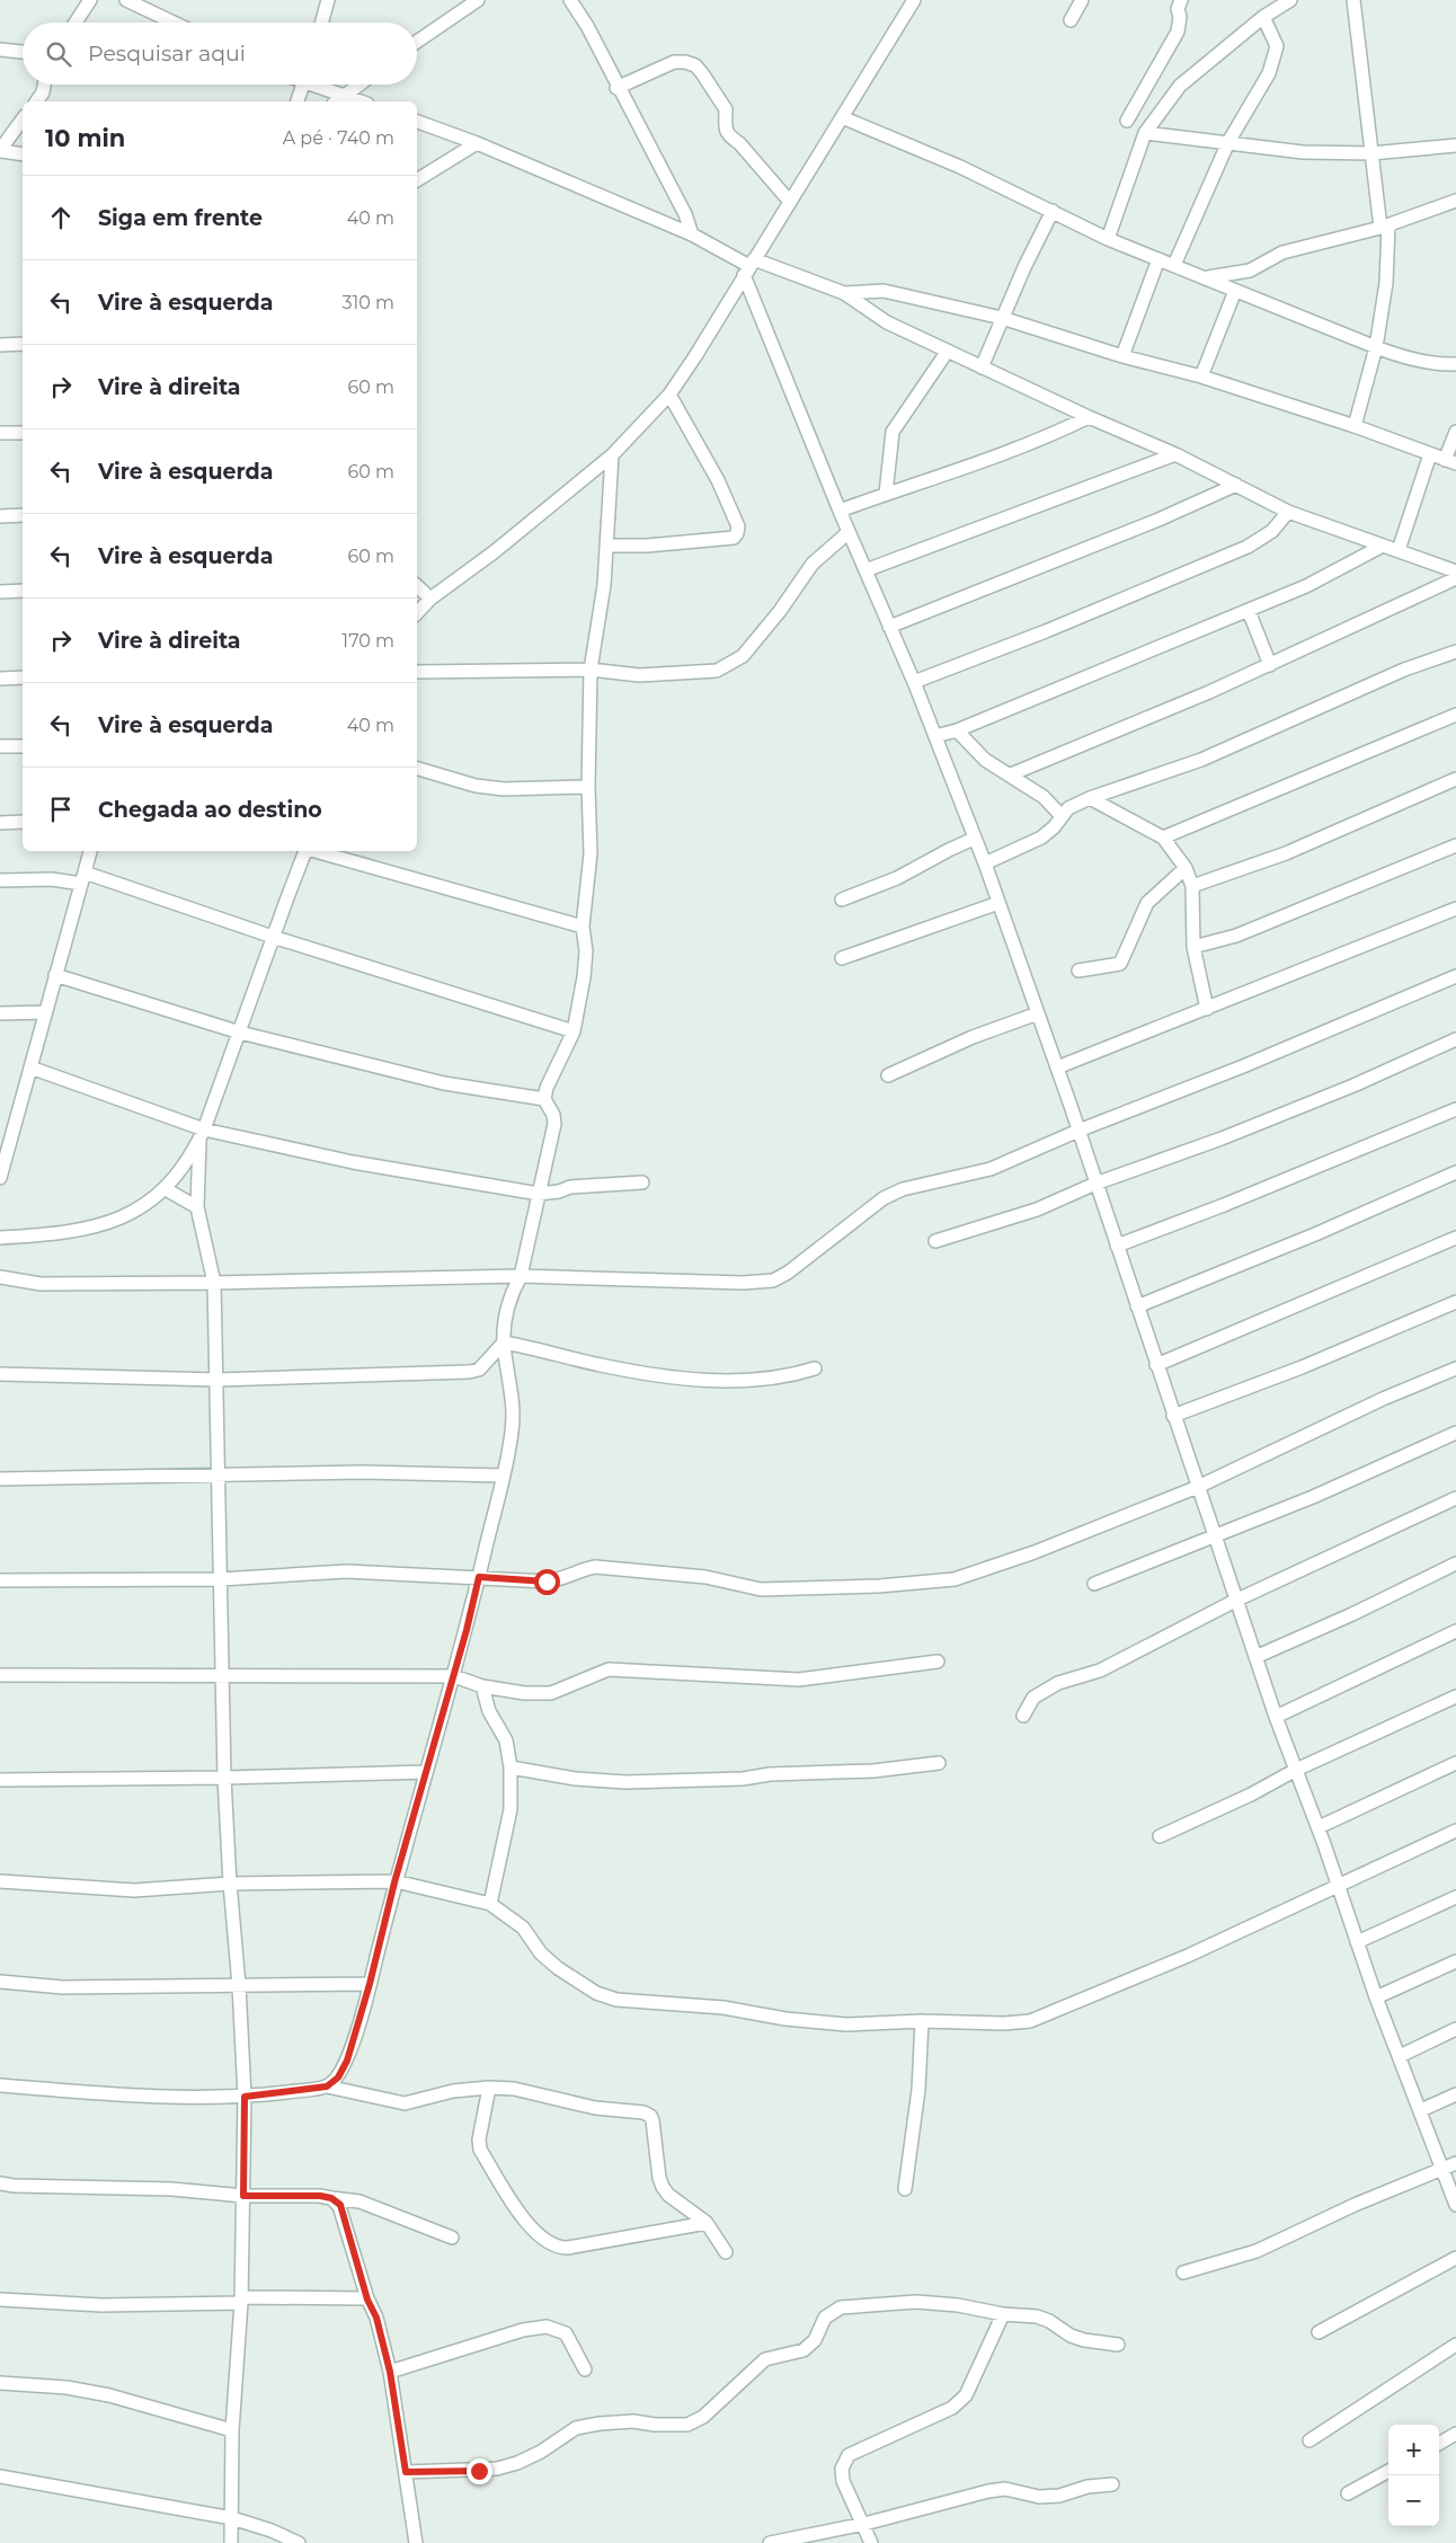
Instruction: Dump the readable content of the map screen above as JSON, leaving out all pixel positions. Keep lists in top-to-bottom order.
{
  "page": {
    "search": "Pesquisar aqui",
    "heading": ["10 min", "A pé · 740 m"],
    "list": [
      ["Siga em frente", "40 m"],
      ["Vire à esquerda", "310 m"],
      ["Vire à direita", "60 m"],
      ["Vire à esquerda", "60 m"],
      ["Vire à esquerda", "60 m"],
      ["Vire à direita", "170 m"],
      ["Vire à esquerda", "40 m"],
      "Chegada ao destino"
    ],
    "map_buttons": ["+", "−"]
  }
}
